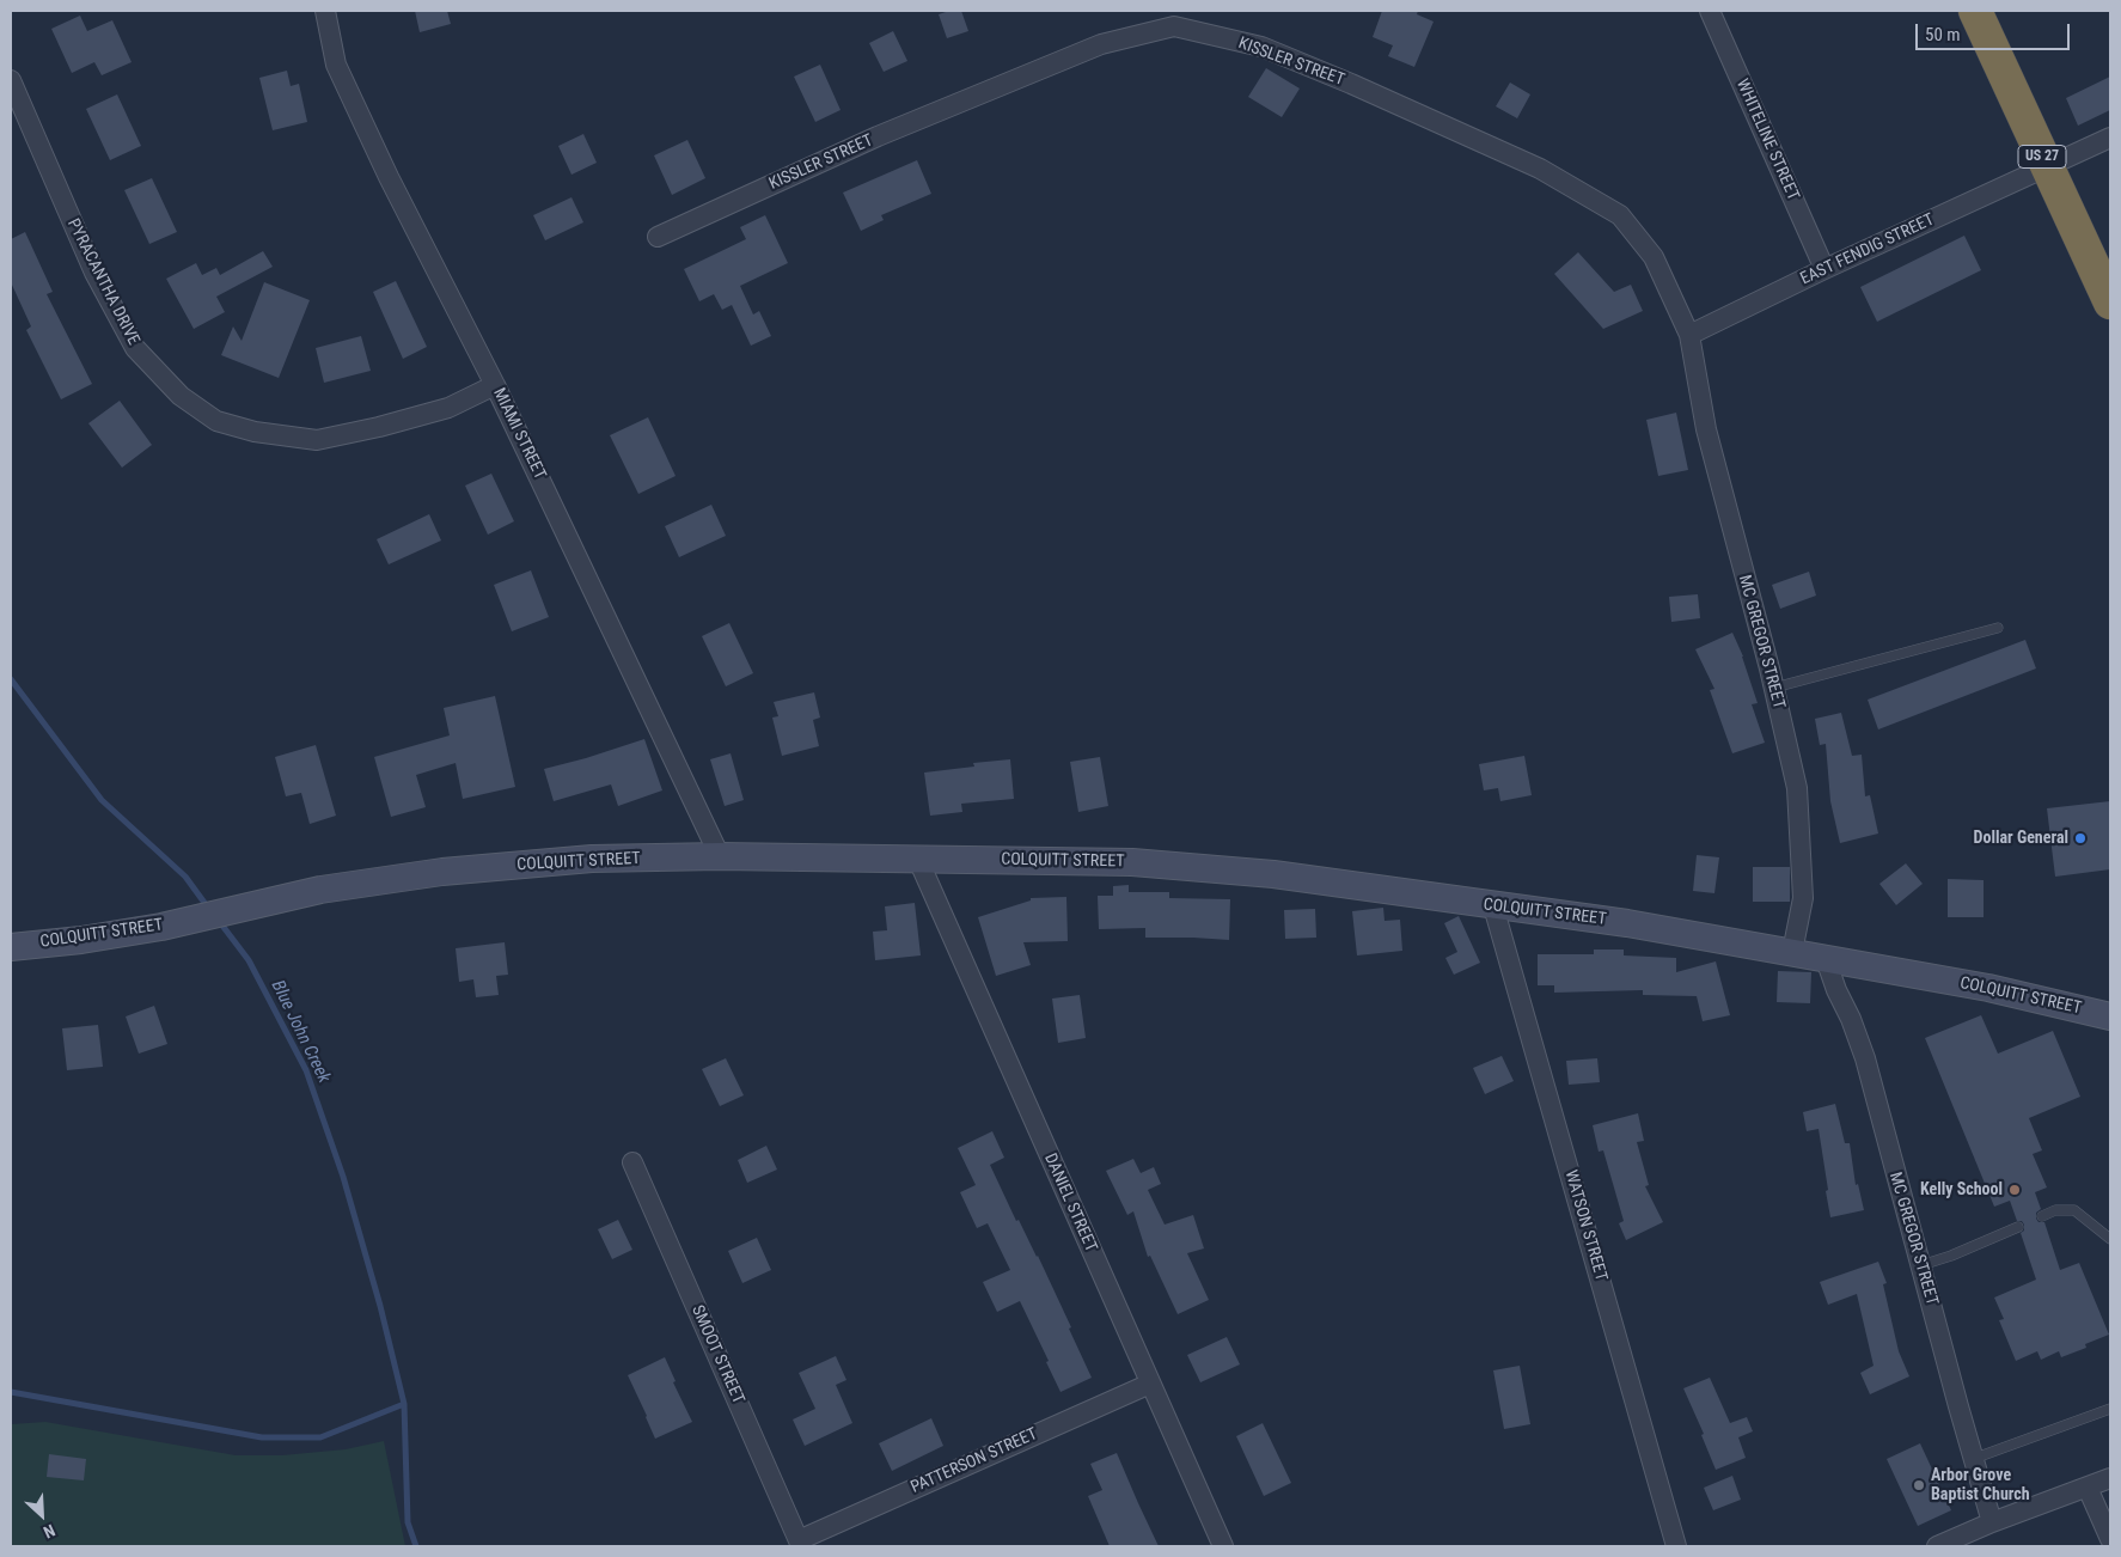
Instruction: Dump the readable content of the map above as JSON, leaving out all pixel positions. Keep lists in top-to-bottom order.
{
  "streets": {
    "highway": ["US 27"],
    "street": [
      "KISSLER STREET",
      "WHITELINE STREET",
      "EAST FENDIG STREET",
      "PYRACANTHA DRIVE",
      "MIAMI STREET",
      "MC GREGOR STREET",
      "COLQUITT STREET",
      "DANIEL STREET",
      "WATSON STREET",
      "SMOOT STREET",
      "PATTERSON STREET"
    ]
  },
  "crossings": [
    ["KISSLER STREET", "EAST FENDIG STREET"],
    ["KISSLER STREET", "MC GREGOR STREET"],
    ["WHITELINE STREET", "EAST FENDIG STREET"],
    ["US 27", "EAST FENDIG STREET"],
    ["EAST FENDIG STREET", "MC GREGOR STREET"],
    ["PYRACANTHA DRIVE", "MIAMI STREET"],
    ["MIAMI STREET", "COLQUITT STREET"],
    ["MC GREGOR STREET", "COLQUITT STREET"],
    ["COLQUITT STREET", "DANIEL STREET"],
    ["COLQUITT STREET", "WATSON STREET"],
    ["DANIEL STREET", "PATTERSON STREET"],
    ["SMOOT STREET", "PATTERSON STREET"]
  ],
  "water": ["Blue John Creek"],
  "places": ["Dollar General", "Kelly School", "Arbor Grove Baptist Church"],
  "scale_bar": "50 m",
  "north": "bottom right"
}
